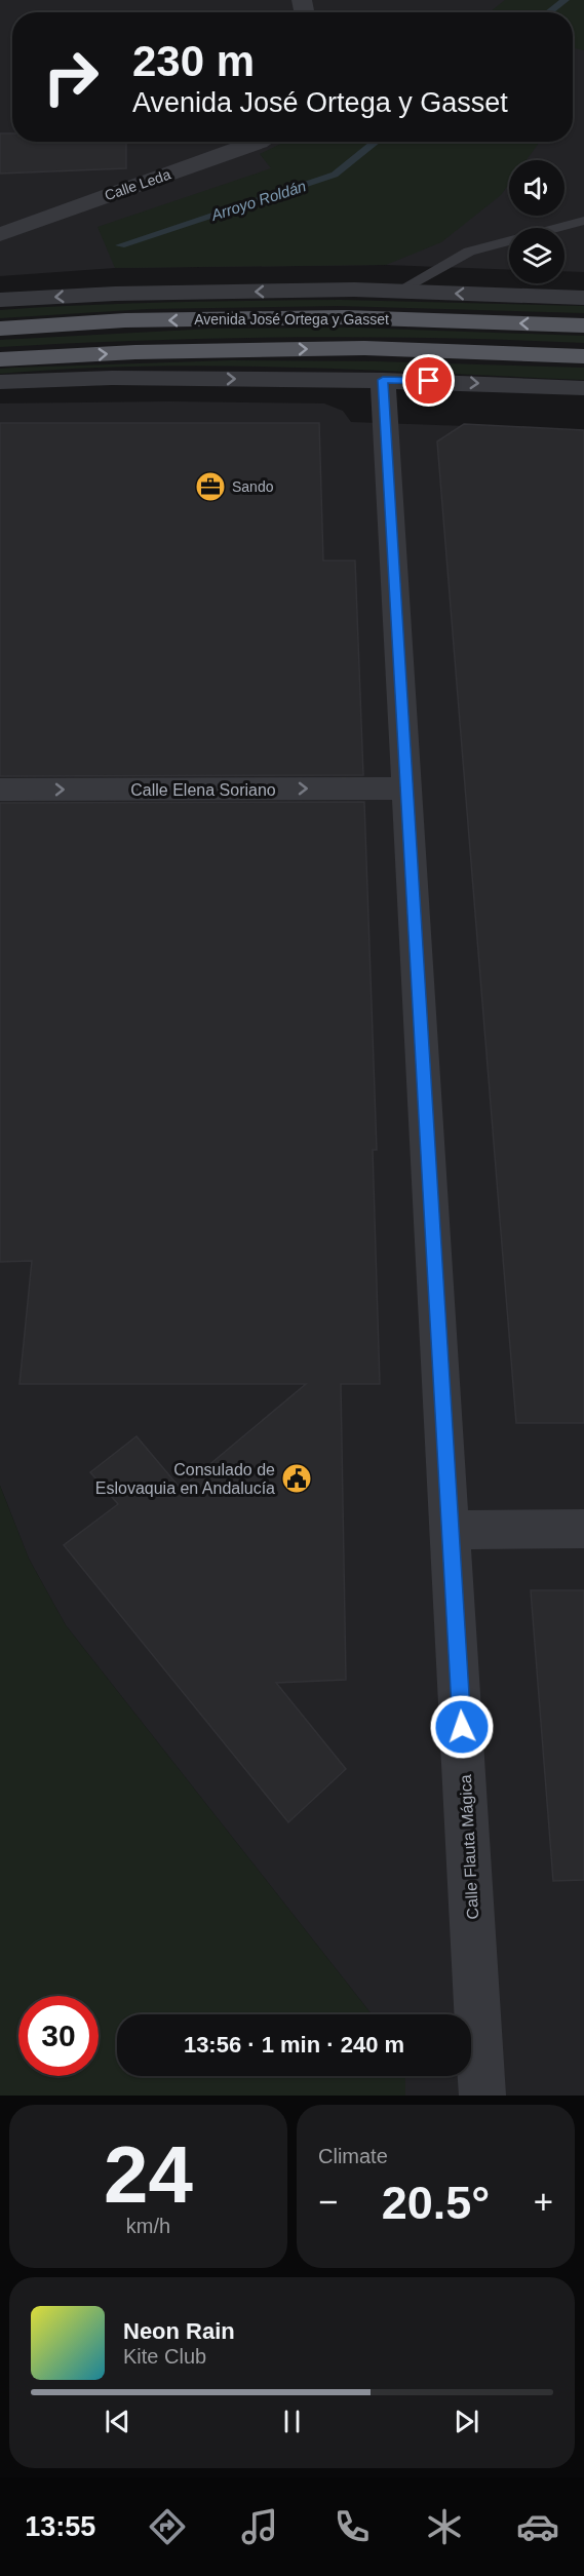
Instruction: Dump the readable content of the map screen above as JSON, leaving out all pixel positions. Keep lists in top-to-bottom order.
{
  "streets": {
    "main road": ["Avenida José Ortega y Gasset"],
    "street": ["Calle Leda", "Calle Elena Soriano", "Calle Flauta Mágica"]
  },
  "crossings": [
    ["Calle Elena Soriano", "Calle Flauta Mágica"]
  ],
  "one_way": ["Calle Elena Soriano"],
  "water": ["Arroyo Roldán"],
  "places": {
    "office": ["Sando"],
    "public building": ["Consulado de Eslovaquia en Andalucía"]
  },
  "page": {
    "turn": ["230 m", "Avenida José Ortega y Gasset"],
    "limit": "30",
    "trip": "13:56 · 1 min · 240 m",
    "tile": [
      ["24", "km/h"],
      "Climate"
    ],
    "heat": ["−", "20.5°", "+"],
    "song": ["Neon Rain", "Kite Club"],
    "tabs": "13:55"
  }
}
